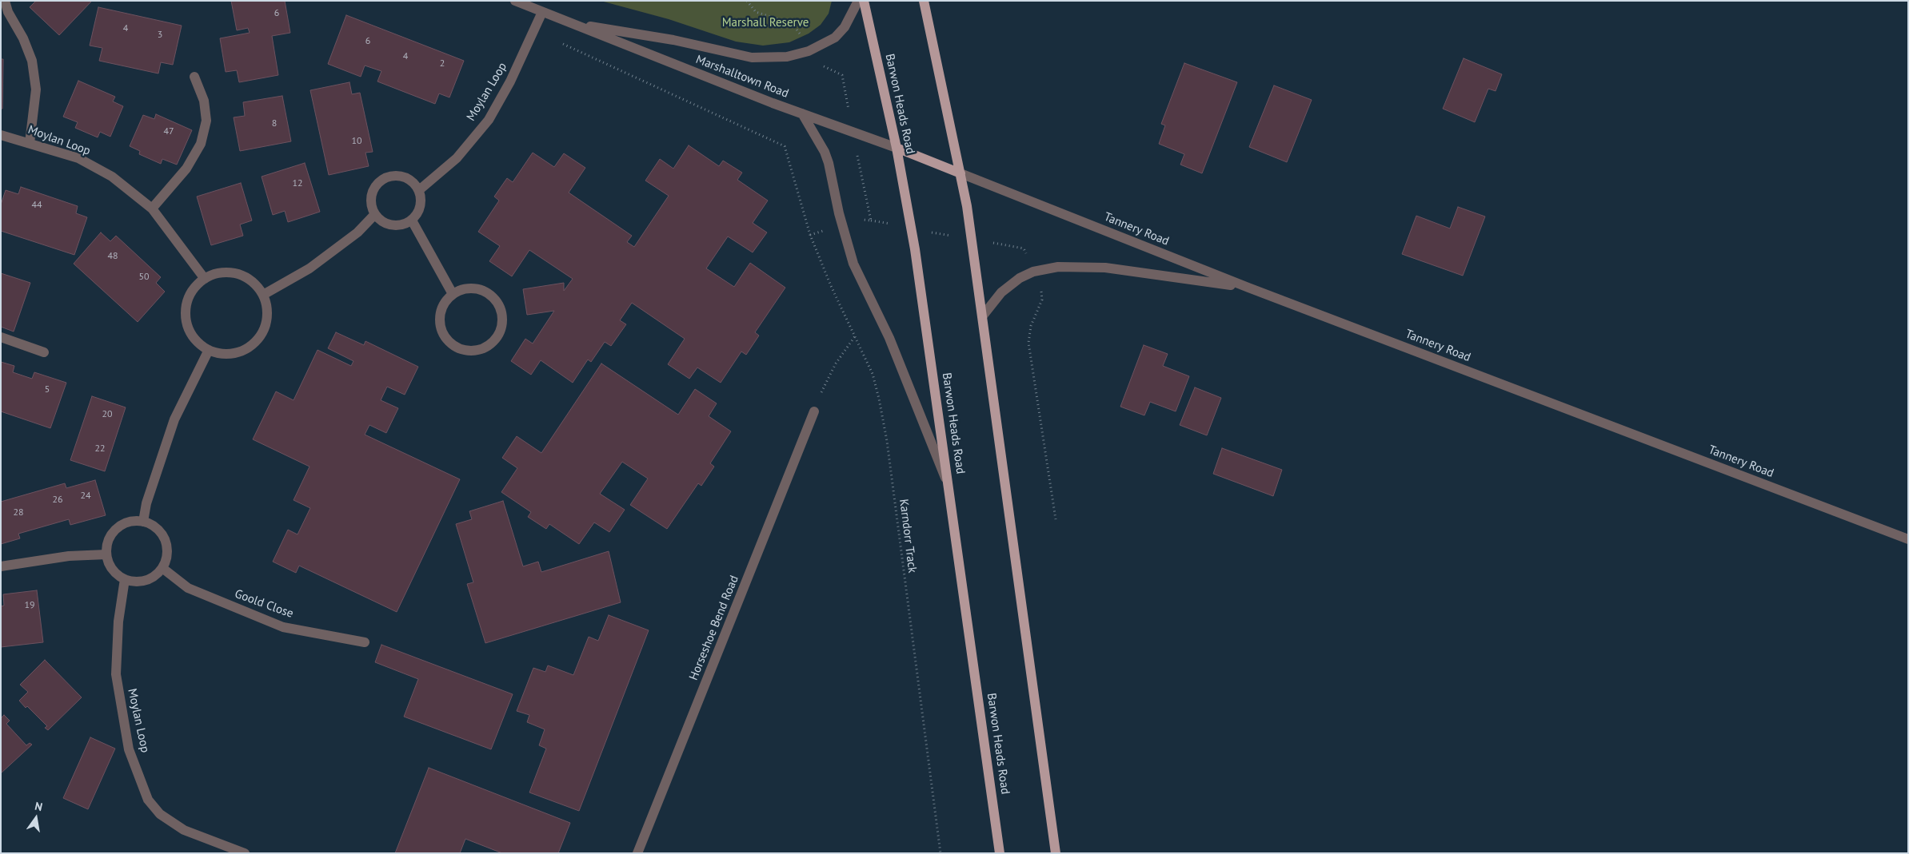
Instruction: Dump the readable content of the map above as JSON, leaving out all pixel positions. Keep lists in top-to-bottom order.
{
  "streets": {
    "main road": ["Marshalltown Road", "Barwon Heads Road"],
    "street": [
      "Moylan Loop",
      "Tannery Road",
      "Goold Close",
      "Horseshoe Bend Road"
    ],
    "path": ["Karndorr Track"]
  },
  "crossings": [
    ["Marshalltown Road", "Moylan Loop"],
    ["Marshalltown Road", "Barwon Heads Road"],
    ["Marshalltown Road", "Tannery Road"],
    ["Moylan Loop", "Karndorr Track"],
    ["Moylan Loop", "Goold Close"]
  ],
  "parks": ["Marshall Reserve"],
  "house_numbers": [
    "6",
    "4",
    "3",
    "6",
    "4",
    "2",
    "8",
    "47",
    "10",
    "12",
    "44",
    "48",
    "50",
    "5",
    "20",
    "22",
    "24",
    "26",
    "28",
    "19"
  ],
  "north": "top"
}
